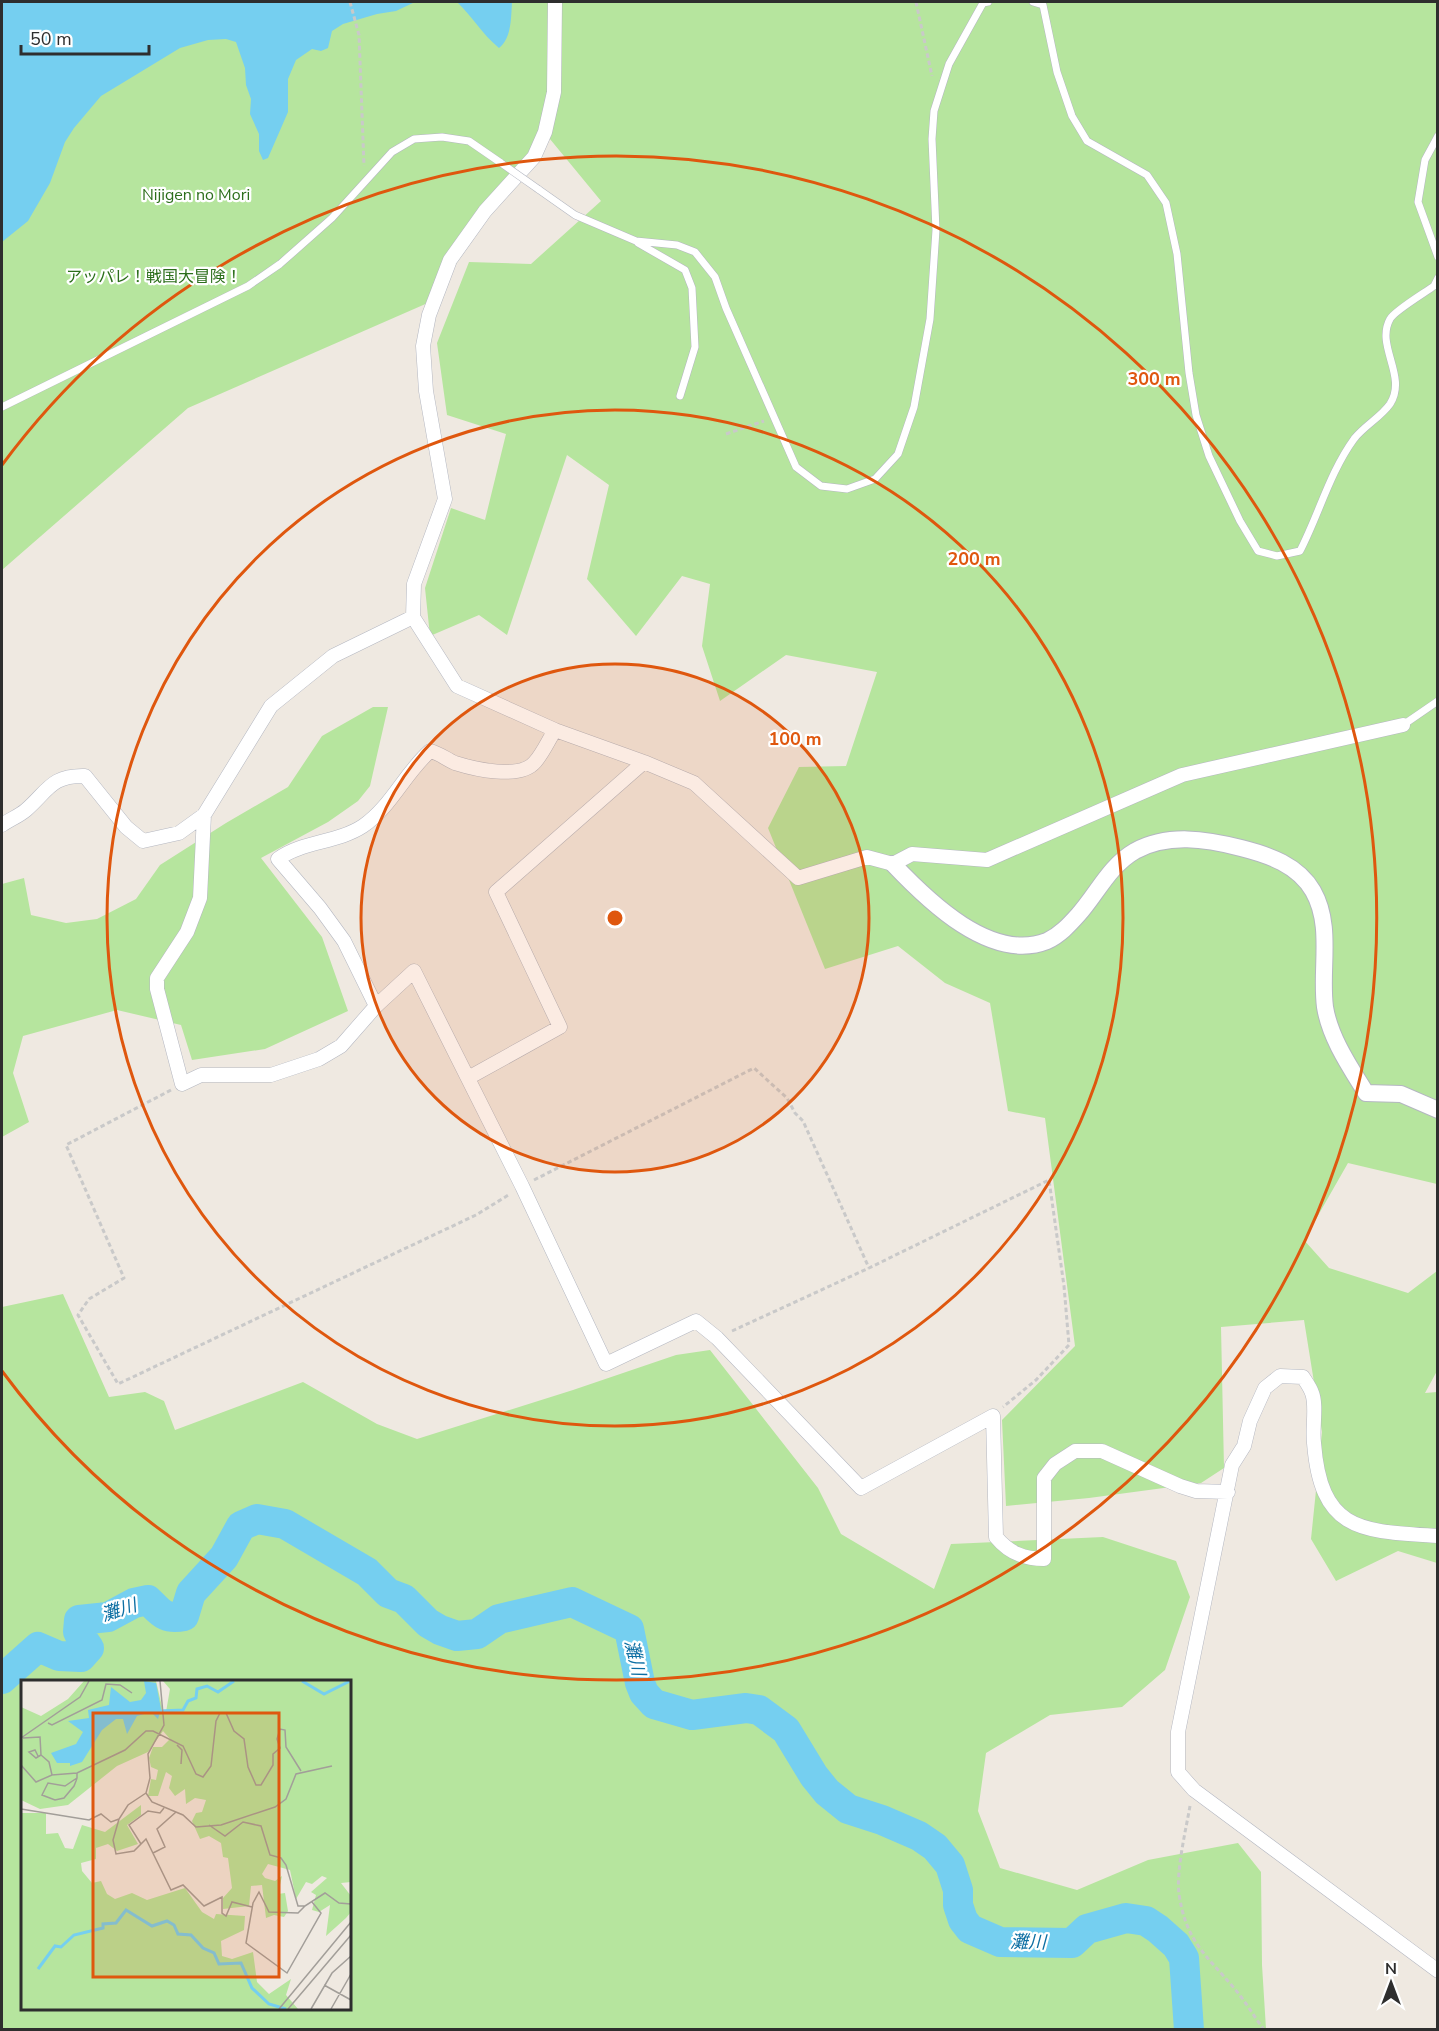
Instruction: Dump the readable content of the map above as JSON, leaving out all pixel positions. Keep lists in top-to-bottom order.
{
  "water": ["灘川"],
  "parks": ["Nijigen no Mori", "アッパレ！戦国大冒険！"],
  "scale_bar": "50 m",
  "north": "top",
  "rings": ["300 m", "200 m", "100 m"]
}
